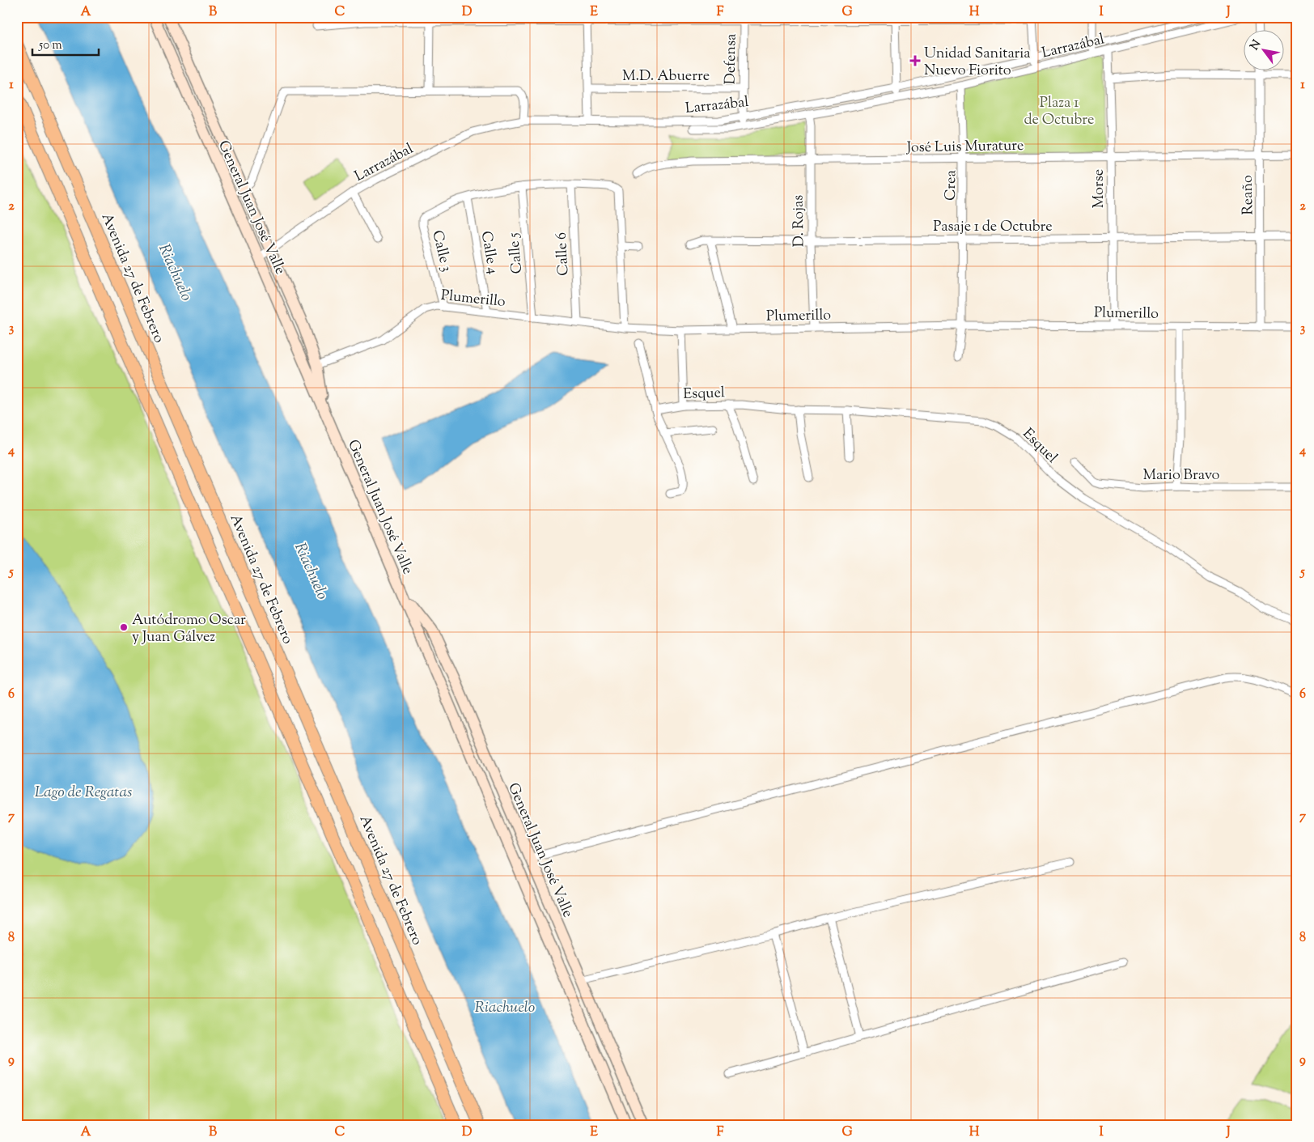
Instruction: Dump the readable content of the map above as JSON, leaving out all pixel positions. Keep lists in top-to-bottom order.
{
  "streets": {
    "main road": ["General Juan José Valle", "Avenida 27 de Febrero"],
    "street": [
      "Larrazábal",
      "Defensa",
      "M.D. Abuerre",
      "José Luis Murature",
      "Crea",
      "Morse",
      "Reaño",
      "D. Rojas",
      "Pasaje 1 de Octubre",
      "Calle 3",
      "Calle 4",
      "Calle 5",
      "Calle 6",
      "Plumerillo",
      "Esquel",
      "Mario Bravo"
    ]
  },
  "crossings": [
    ["Larrazábal", "Defensa"],
    ["Larrazábal", "Crea"],
    ["Larrazábal", "Morse"],
    ["Larrazábal", "General Juan José Valle"],
    ["Larrazábal", "D. Rojas"],
    ["Defensa", "M.D. Abuerre"],
    ["José Luis Murature", "Crea"],
    ["José Luis Murature", "Morse"],
    ["José Luis Murature", "Reaño"],
    ["José Luis Murature", "D. Rojas"],
    ["Crea", "Pasaje 1 de Octubre"],
    ["Crea", "Plumerillo"],
    ["Morse", "Pasaje 1 de Octubre"],
    ["Morse", "Plumerillo"],
    ["Reaño", "Pasaje 1 de Octubre"],
    ["Reaño", "Plumerillo"],
    ["General Juan José Valle", "Plumerillo"],
    ["D. Rojas", "Pasaje 1 de Octubre"],
    ["D. Rojas", "Plumerillo"],
    ["Calle 3", "Calle 4"],
    ["Calle 3", "Plumerillo"],
    ["Calle 4", "Plumerillo"],
    ["Calle 5", "Plumerillo"],
    ["Calle 6", "Plumerillo"]
  ],
  "water": ["Riachuelo", "Lago de Regatas"],
  "parks": ["Plaza 1 de Octubre"],
  "places": {
    "health": ["Unidad Sanitaria Nuevo Fiorito"],
    "other": ["Autódromo Oscar y Juan Gálvez"]
  },
  "scale_bar": "50 m",
  "north": "top left",
  "grid": {
    "columns": [
      "A",
      "B",
      "C",
      "D",
      "E",
      "F",
      "G",
      "H",
      "I",
      "J"
    ],
    "rows": [
      "1",
      "2",
      "3",
      "4",
      "5",
      "6",
      "7",
      "8",
      "9"
    ]
  }
}
